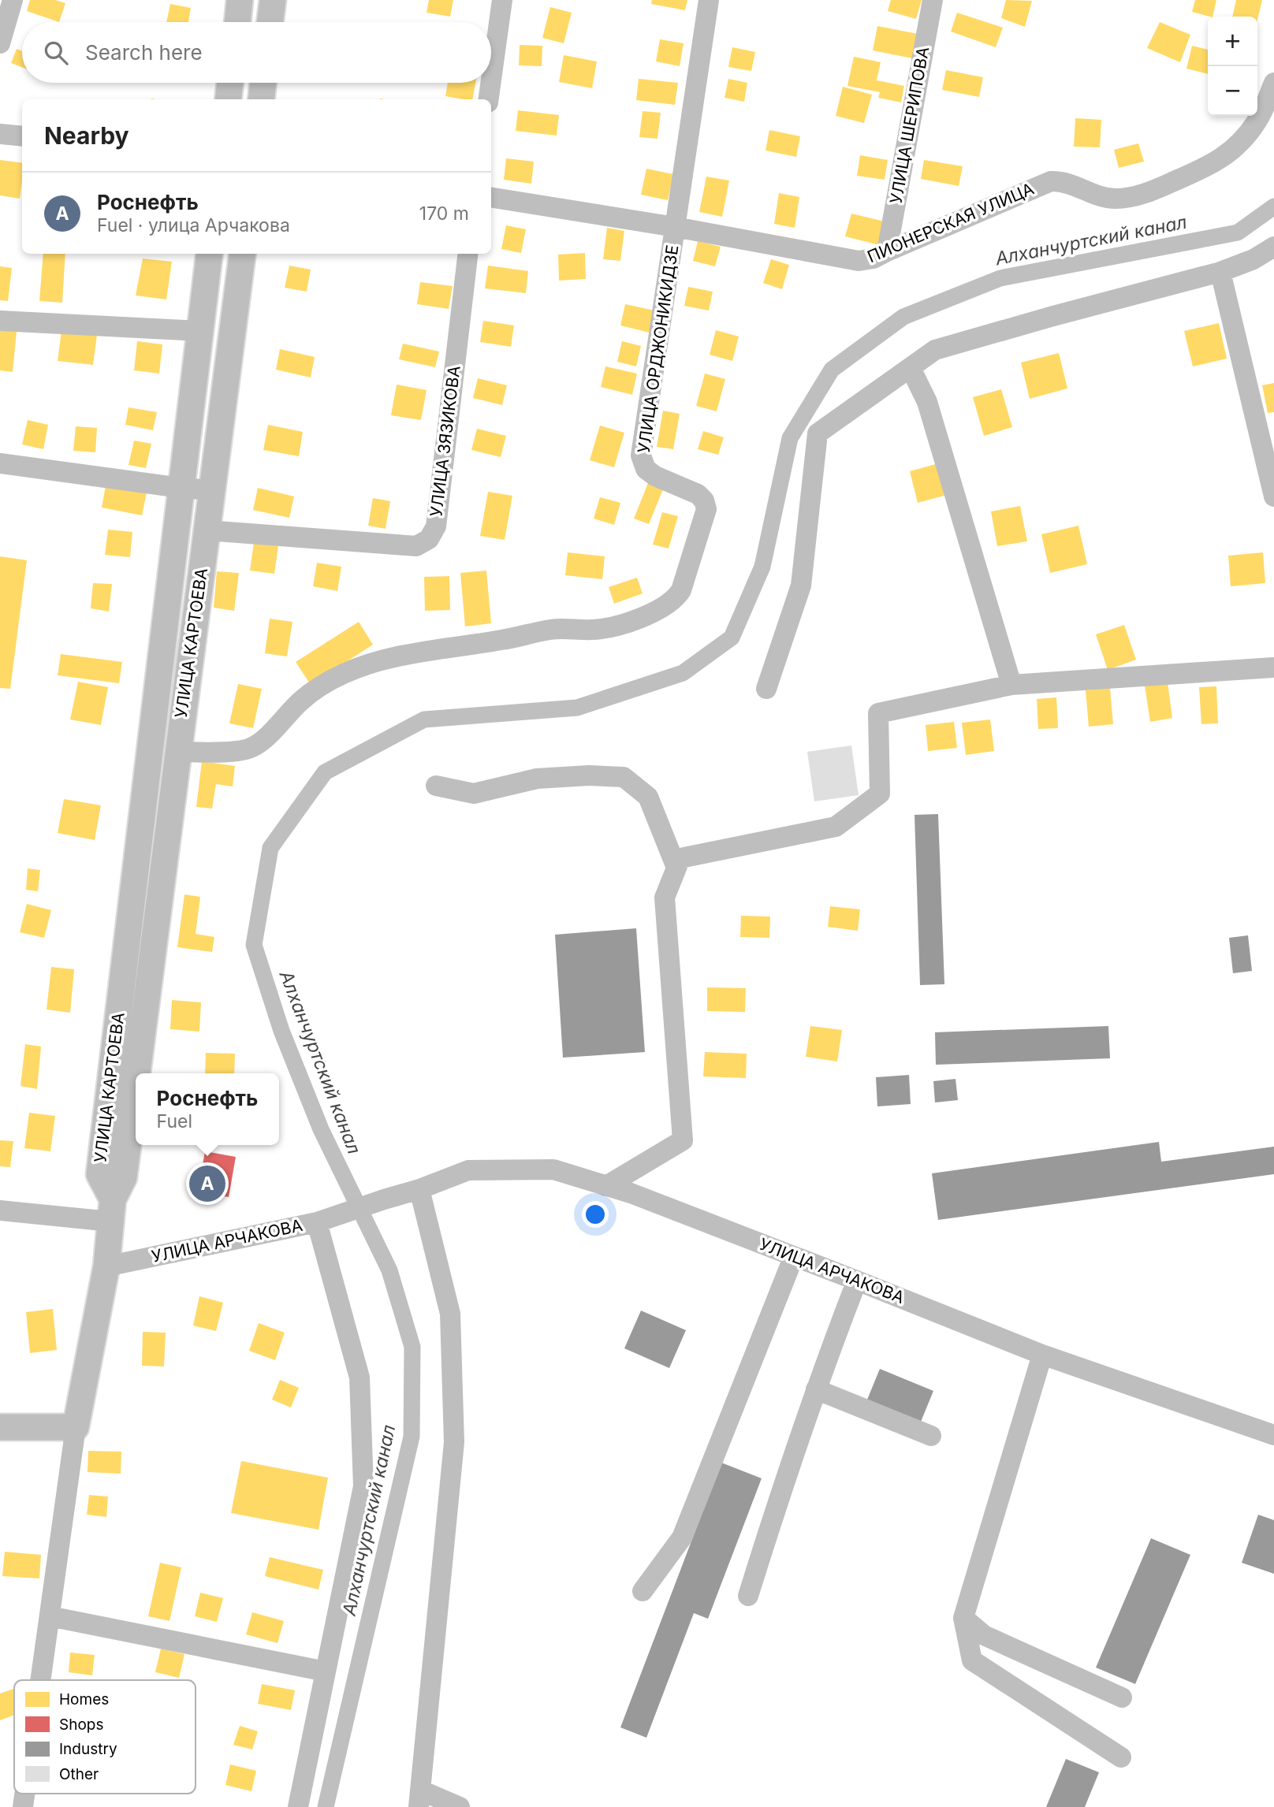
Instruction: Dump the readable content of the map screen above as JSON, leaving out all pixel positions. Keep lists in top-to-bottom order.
{
  "streets": {
    "main road": ["УЛИЦА КАРТОЕВА"],
    "street": [
      "УЛИЦА ШЕРИПОВА",
      "ПИОНЕРСКАЯ УЛИЦА",
      "УЛИЦА ОРДЖОНИКИДЗЕ",
      "УЛИЦА ЗЯЗИКОВА",
      "УЛИЦА АРЧАКОВА"
    ]
  },
  "crossings": [
    ["УЛИЦА ШЕРИПОВА", "ПИОНЕРСКАЯ УЛИЦА"],
    ["ПИОНЕРСКАЯ УЛИЦА", "УЛИЦА ОРДЖОНИКИДЗЕ"],
    ["УЛИЦА ОРДЖОНИКИДЗЕ", "УЛИЦА КАРТОЕВА"],
    ["УЛИЦА ЗЯЗИКОВА", "УЛИЦА КАРТОЕВА"]
  ],
  "water": ["Алханчуртский канал"],
  "legend": [
    "Homes",
    "Shops",
    "Industry",
    "Other"
  ],
  "page": {
    "map_buttons": ["+", "−"],
    "search": "Search here",
    "heading": "Nearby",
    "list": [
      {
        "mark": "A",
        "name": "Роснефть",
        "note": "Fuel · улица Арчакова",
        "value": "170 m"
      }
    ],
    "popup": ["Роснефть", "Fuel"],
    "pins": "A"
  }
}
